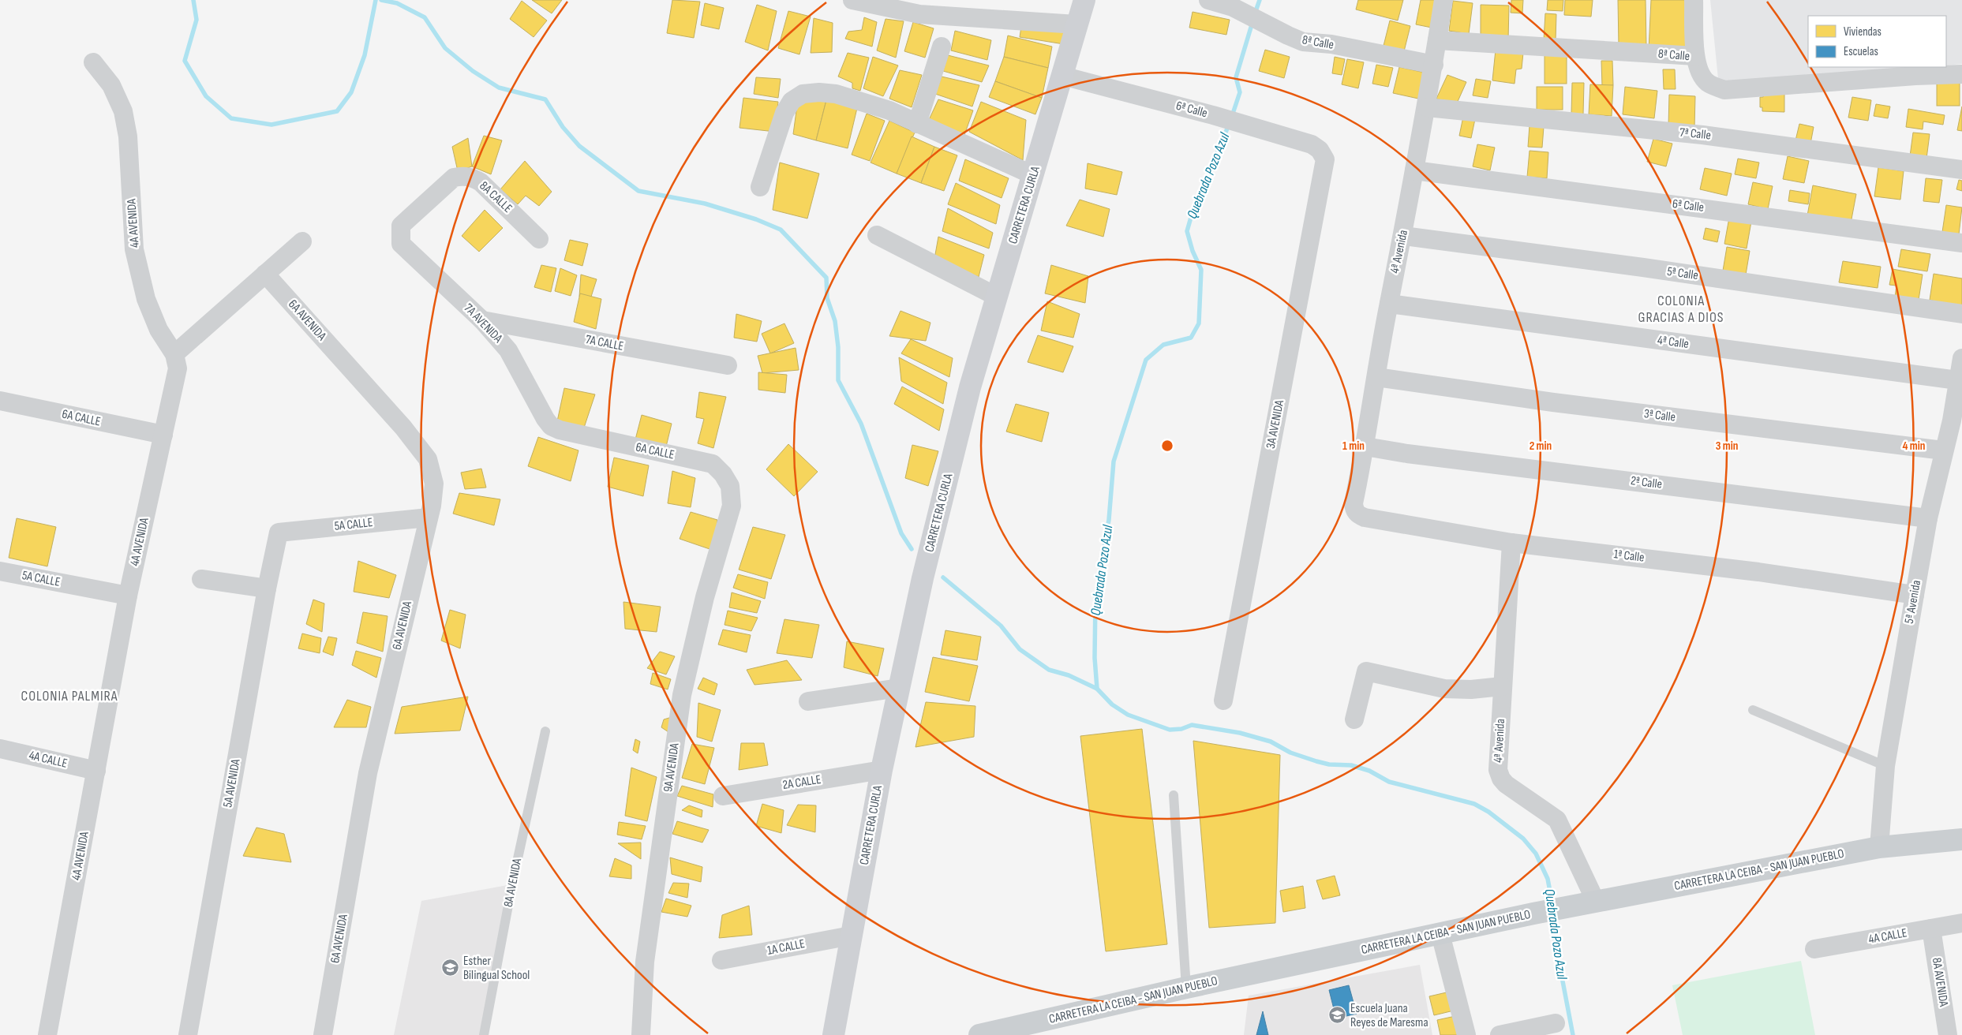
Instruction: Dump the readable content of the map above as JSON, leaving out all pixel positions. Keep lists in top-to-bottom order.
{
  "streets": {
    "main road": ["CARRETERA CURLA", "CARRETERA LA CEIBA - SAN JUAN PUEBLO"],
    "street": [
      "8ª Calle",
      "6ª Calle",
      "7ª Calle",
      "8A CALLE",
      "4A AVENIDA",
      "4ª Avenida",
      "5ª Calle",
      "6A AVENIDA",
      "7A AVENIDA",
      "4ª Calle",
      "7A CALLE",
      "3ª Calle",
      "6A CALLE",
      "3A AVENIDA",
      "2ª Calle",
      "5A CALLE",
      "1ª Calle",
      "5ª Avenida",
      "4A CALLE",
      "9A AVENIDA",
      "2A CALLE",
      "5A AVENIDA",
      "8A AVENIDA",
      "1A CALLE"
    ]
  },
  "crossings": [
    ["8ª Calle", "4ª Avenida"],
    ["6ª Calle", "CARRETERA CURLA"],
    ["6ª Calle", "4ª Avenida"],
    ["6ª Calle", "3A AVENIDA"],
    ["7ª Calle", "4ª Avenida"],
    ["8A CALLE", "7A AVENIDA"],
    ["CARRETERA CURLA", "2A CALLE"],
    ["CARRETERA CURLA", "1A CALLE"],
    ["4A AVENIDA", "6A CALLE"],
    ["4A AVENIDA", "5A CALLE"],
    ["4A AVENIDA", "4A CALLE"],
    ["4ª Avenida", "5ª Calle"],
    ["4ª Avenida", "4ª Calle"],
    ["4ª Avenida", "3ª Calle"],
    ["4ª Avenida", "2ª Calle"],
    ["4ª Avenida", "1ª Calle"],
    ["4ª Avenida", "CARRETERA LA CEIBA - SAN JUAN PUEBLO"],
    ["6A AVENIDA", "5A CALLE"],
    ["7A AVENIDA", "7A CALLE"],
    ["7A AVENIDA", "6A CALLE"],
    ["4ª Calle", "5ª Avenida"],
    ["3ª Calle", "5ª Avenida"],
    ["6A CALLE", "9A AVENIDA"],
    ["2ª Calle", "5ª Avenida"],
    ["5A CALLE", "5A AVENIDA"],
    ["1ª Calle", "5ª Avenida"],
    ["5ª Avenida", "CARRETERA LA CEIBA - SAN JUAN PUEBLO"],
    ["4A CALLE", "8A AVENIDA"]
  ],
  "districts": ["COLONIA GRACIAS A DIOS", "COLONIA PALMIRA"],
  "water": ["Quebrada Pozo Azul"],
  "places": {
    "school or university": ["Esther Bilingual School", "Escuela Juana Reyes de Maresma"]
  },
  "legend": ["Viviendas", "Escuelas"],
  "rings": [
    "1 min",
    "2 min",
    "3 min",
    "4 min"
  ]
}
